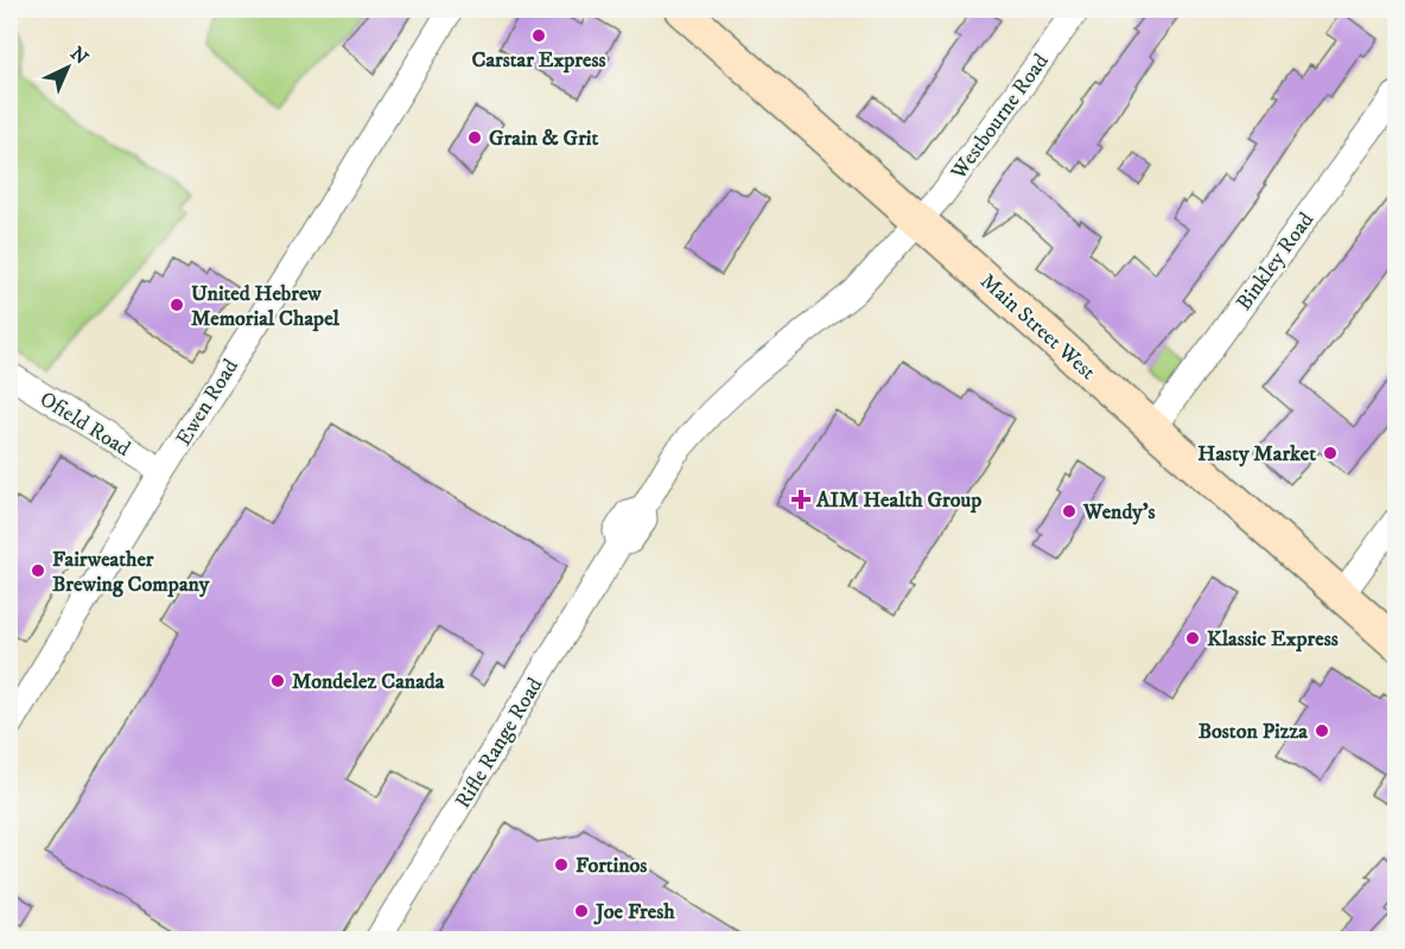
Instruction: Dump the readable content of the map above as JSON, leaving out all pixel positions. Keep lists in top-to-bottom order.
{
  "streets": {
    "main road": ["Main Street West"],
    "street": [
      "Westbourne Road",
      "Binkley Road",
      "Ewen Road",
      "Ofield Road",
      "Rifle Range Road"
    ]
  },
  "crossings": [
    ["Westbourne Road", "Main Street West"],
    ["Westbourne Road", "Rifle Range Road"],
    ["Binkley Road", "Main Street West"],
    ["Main Street West", "Rifle Range Road"],
    ["Ewen Road", "Ofield Road"]
  ],
  "places": {
    "other": [
      "Carstar Express",
      "Grain & Grit",
      "United Hebrew Memorial Chapel",
      "Hasty Market",
      "Wendy's",
      "Fairweather Brewing Company",
      "Klassic Express",
      "Mondelez Canada",
      "Boston Pizza",
      "Fortinos",
      "Joe Fresh"
    ],
    "health": ["AIM Health Group"]
  },
  "north": "top right"
}
